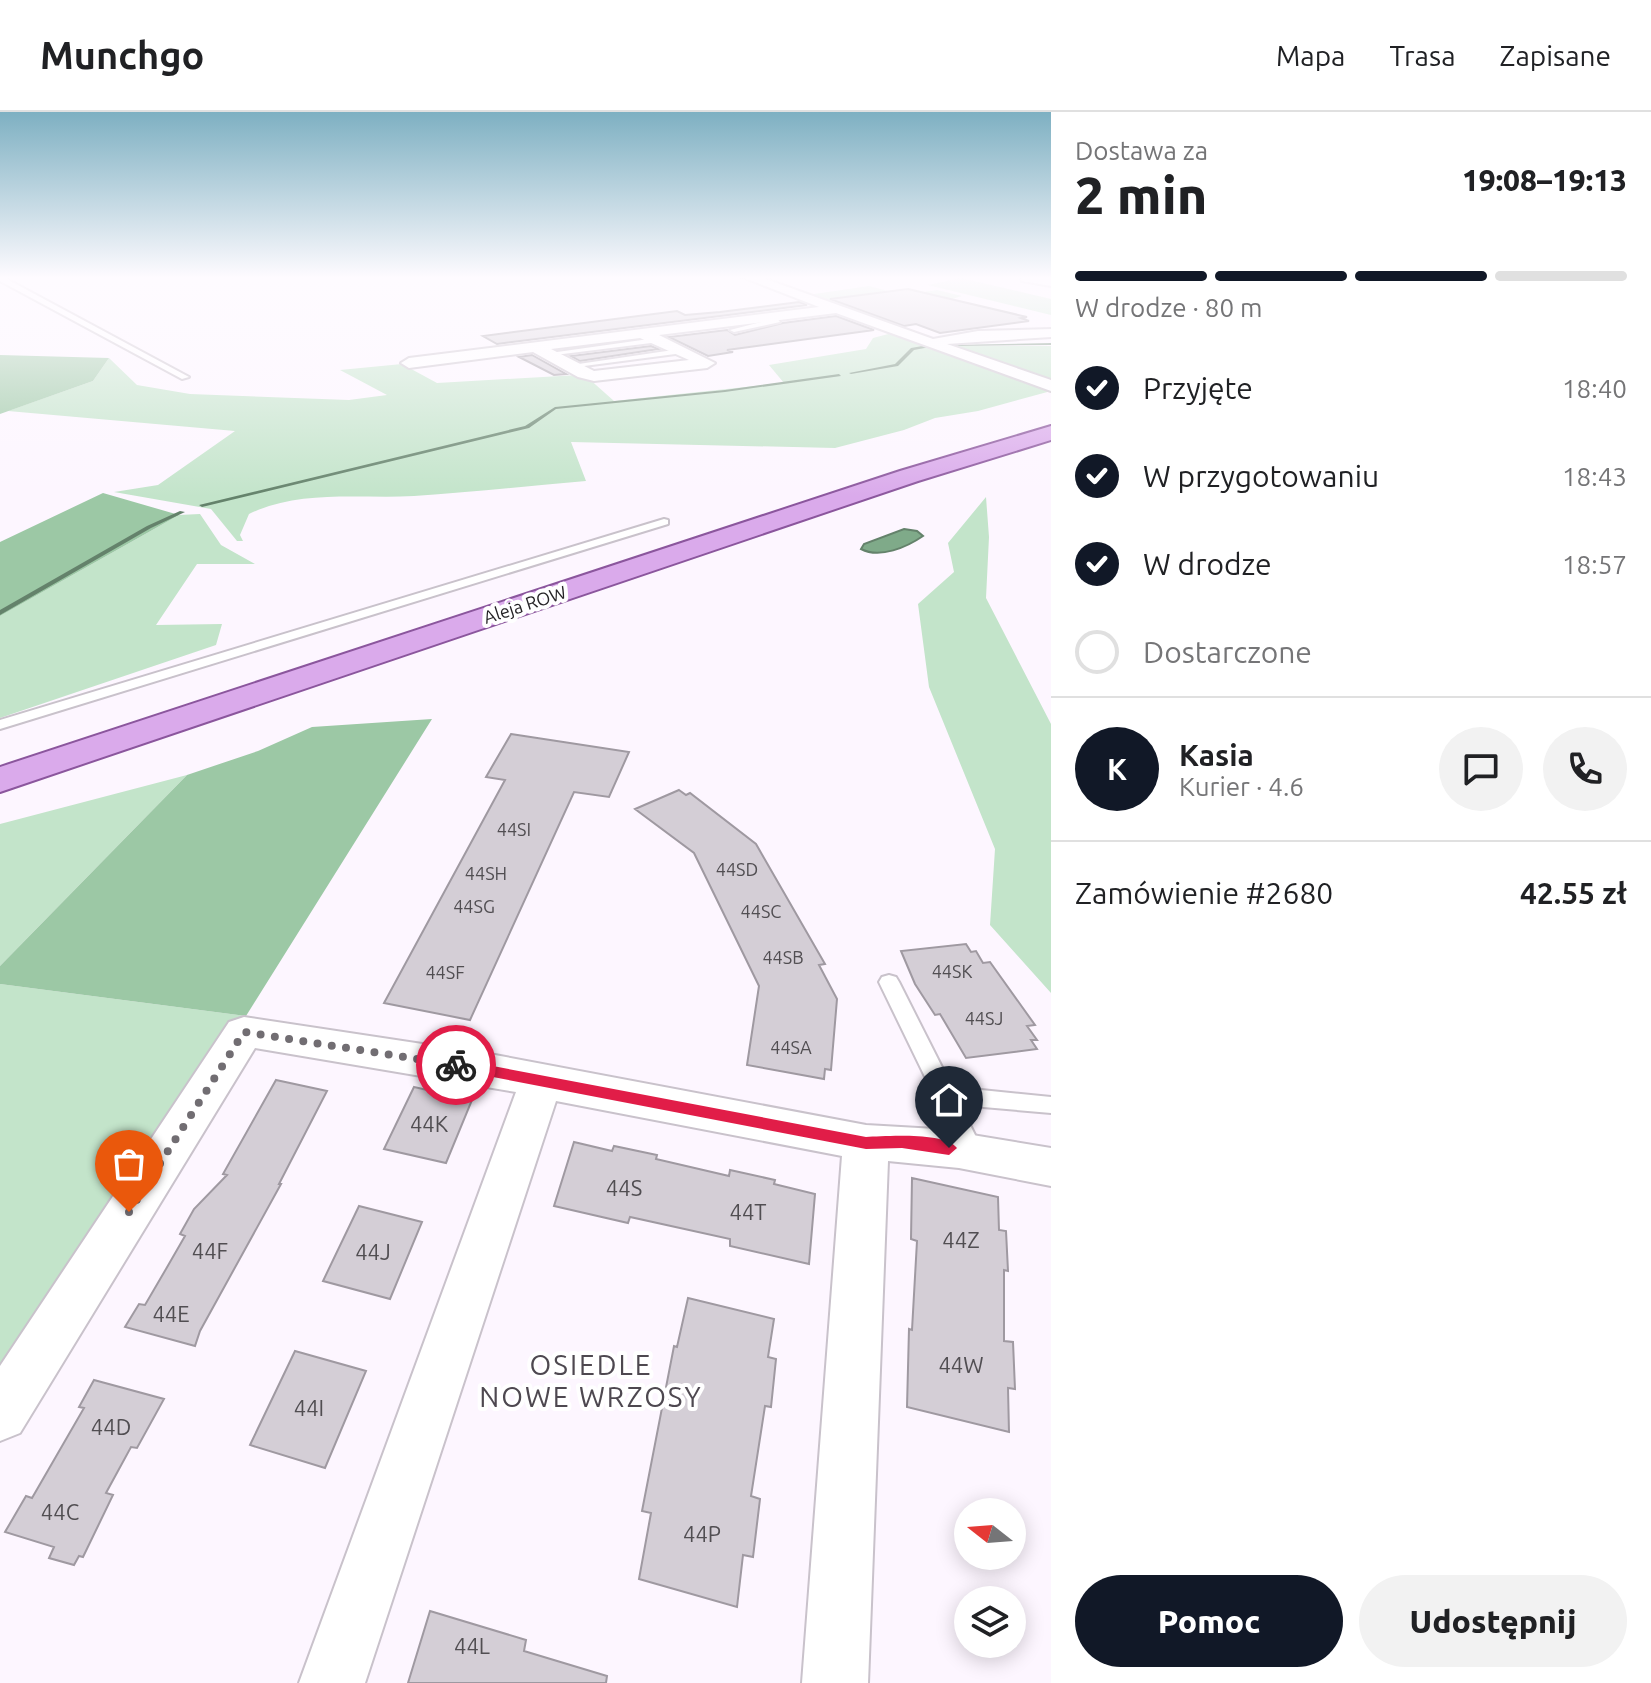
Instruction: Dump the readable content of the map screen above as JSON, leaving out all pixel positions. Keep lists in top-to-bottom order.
{
  "streets": {
    "main road": ["Aleja ROW"]
  },
  "districts": ["OSIEDLE NOWE WRZOSY"],
  "house_numbers": [
    "44SI",
    "44SD",
    "44SH",
    "44SG",
    "44SC",
    "44SB",
    "44SK",
    "44SF",
    "44SJ",
    "44SA",
    "44K",
    "44S",
    "44T",
    "44Z",
    "44F",
    "44J",
    "44E",
    "44W",
    "44I",
    "44D",
    "44C",
    "44P",
    "44L"
  ],
  "north": "left",
  "page": {
    "header": "Munchgo",
    "nav": ["Mapa", "Trasa", "Zapisane"],
    "heading": ["2 min", "Dostawa za", "19:08–19:13"],
    "panel": [
      "Kasia",
      "Kurier · 4.6",
      "Zamówienie #2680",
      "42.55 zł"
    ],
    "bar": "W drodze · 80 m",
    "list": [
      ["Przyjęte", "18:40"],
      ["W przygotowaniu", "18:43"],
      ["W drodze", "18:57"],
      "Dostarczone"
    ],
    "round": "K",
    "buttons": ["Pomoc", "Udostępnij"]
  }
}
